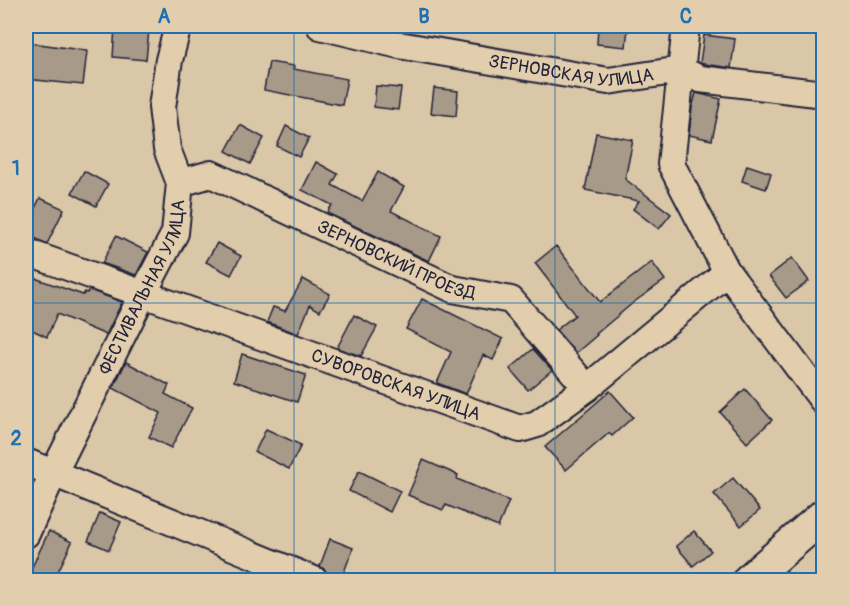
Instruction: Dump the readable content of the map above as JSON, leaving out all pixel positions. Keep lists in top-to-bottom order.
{
  "streets": {
    "street": [
      "ЗЕРНОВСКАЯ УЛИЦА",
      "ЗЕРНОВСКИЙ ПРОЕЗД",
      "ФЕСТИВАЛЬНАЯ УЛИЦА",
      "СУВОРОВСКАЯ УЛИЦА"
    ]
  },
  "crossings": [
    ["ЗЕРНОВСКИЙ ПРОЕЗД", "ФЕСТИВАЛЬНАЯ УЛИЦА"],
    ["ЗЕРНОВСКИЙ ПРОЕЗД", "СУВОРОВСКАЯ УЛИЦА"],
    ["ФЕСТИВАЛЬНАЯ УЛИЦА", "СУВОРОВСКАЯ УЛИЦА"]
  ],
  "grid": {
    "columns": ["A", "B", "C"],
    "rows": ["1", "2"]
  }
}
